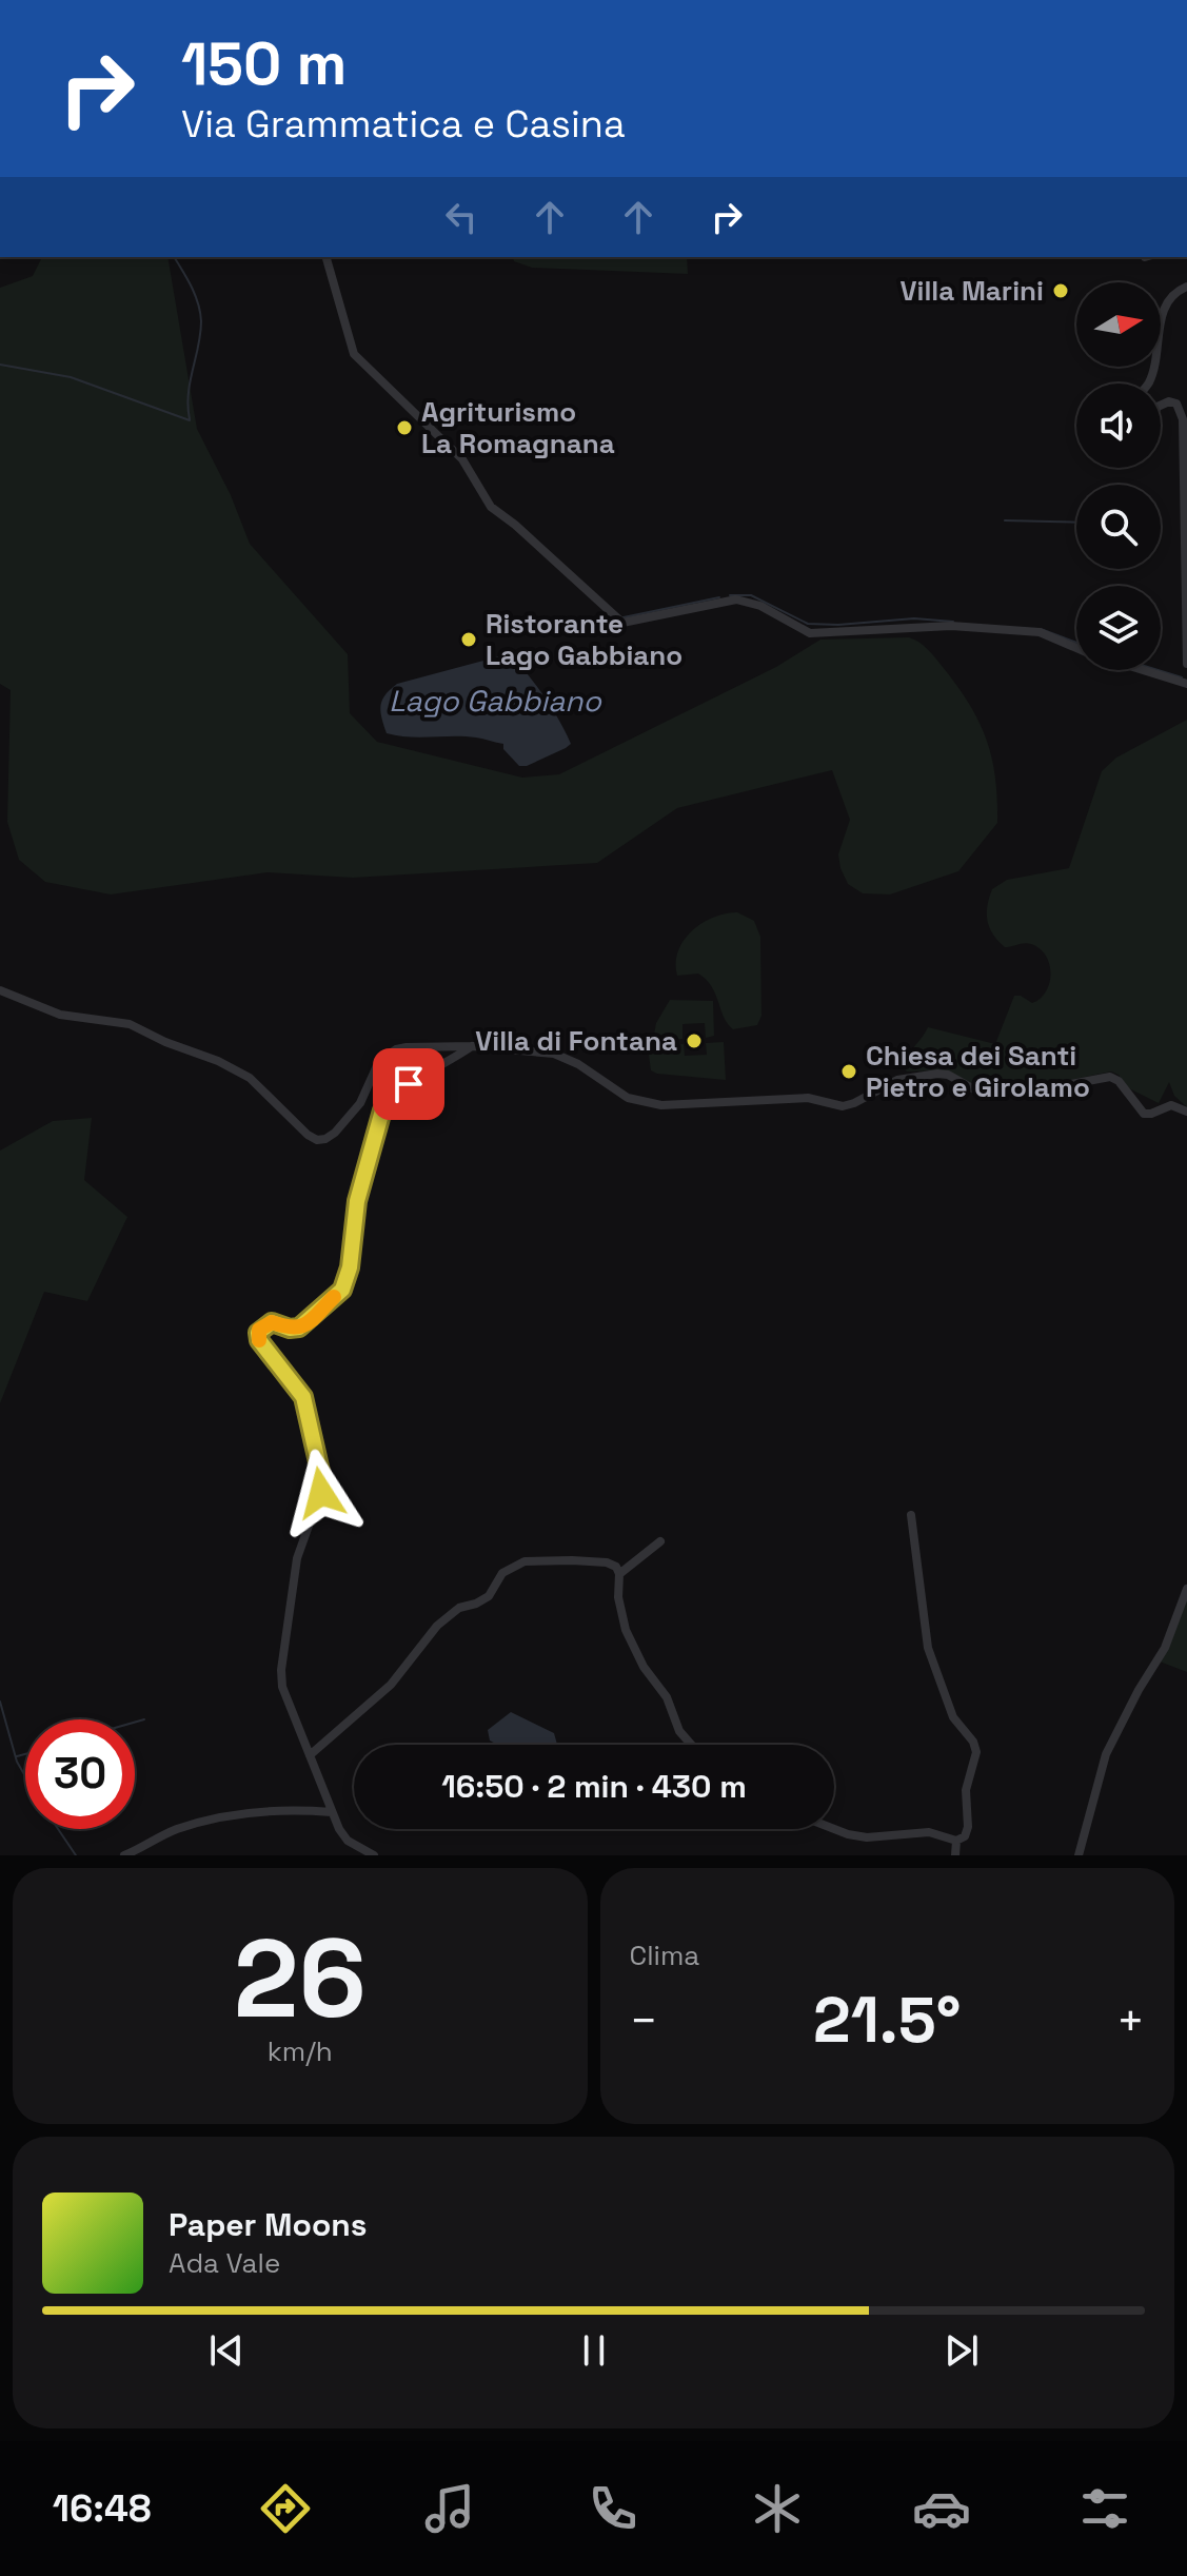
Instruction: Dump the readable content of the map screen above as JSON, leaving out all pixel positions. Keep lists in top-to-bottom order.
{
  "water": ["Lago Gabbiano"],
  "places": [
    "Villa Marini",
    "Agriturismo La Romagnana",
    "Ristorante Lago Gabbiano",
    "Villa di Fontana",
    "Chiesa dei Santi Pietro e Girolamo"
  ],
  "north": "right",
  "page": {
    "turn": ["150 m", "Via Grammatica e Casina"],
    "limit": "30",
    "trip": "16:50 · 2 min · 430 m",
    "tile": [
      ["26", "km/h"],
      "Clima"
    ],
    "heat": ["−", "21.5°", "+"],
    "song": ["Paper Moons", "Ada Vale"],
    "tabs": "16:48"
  }
}
